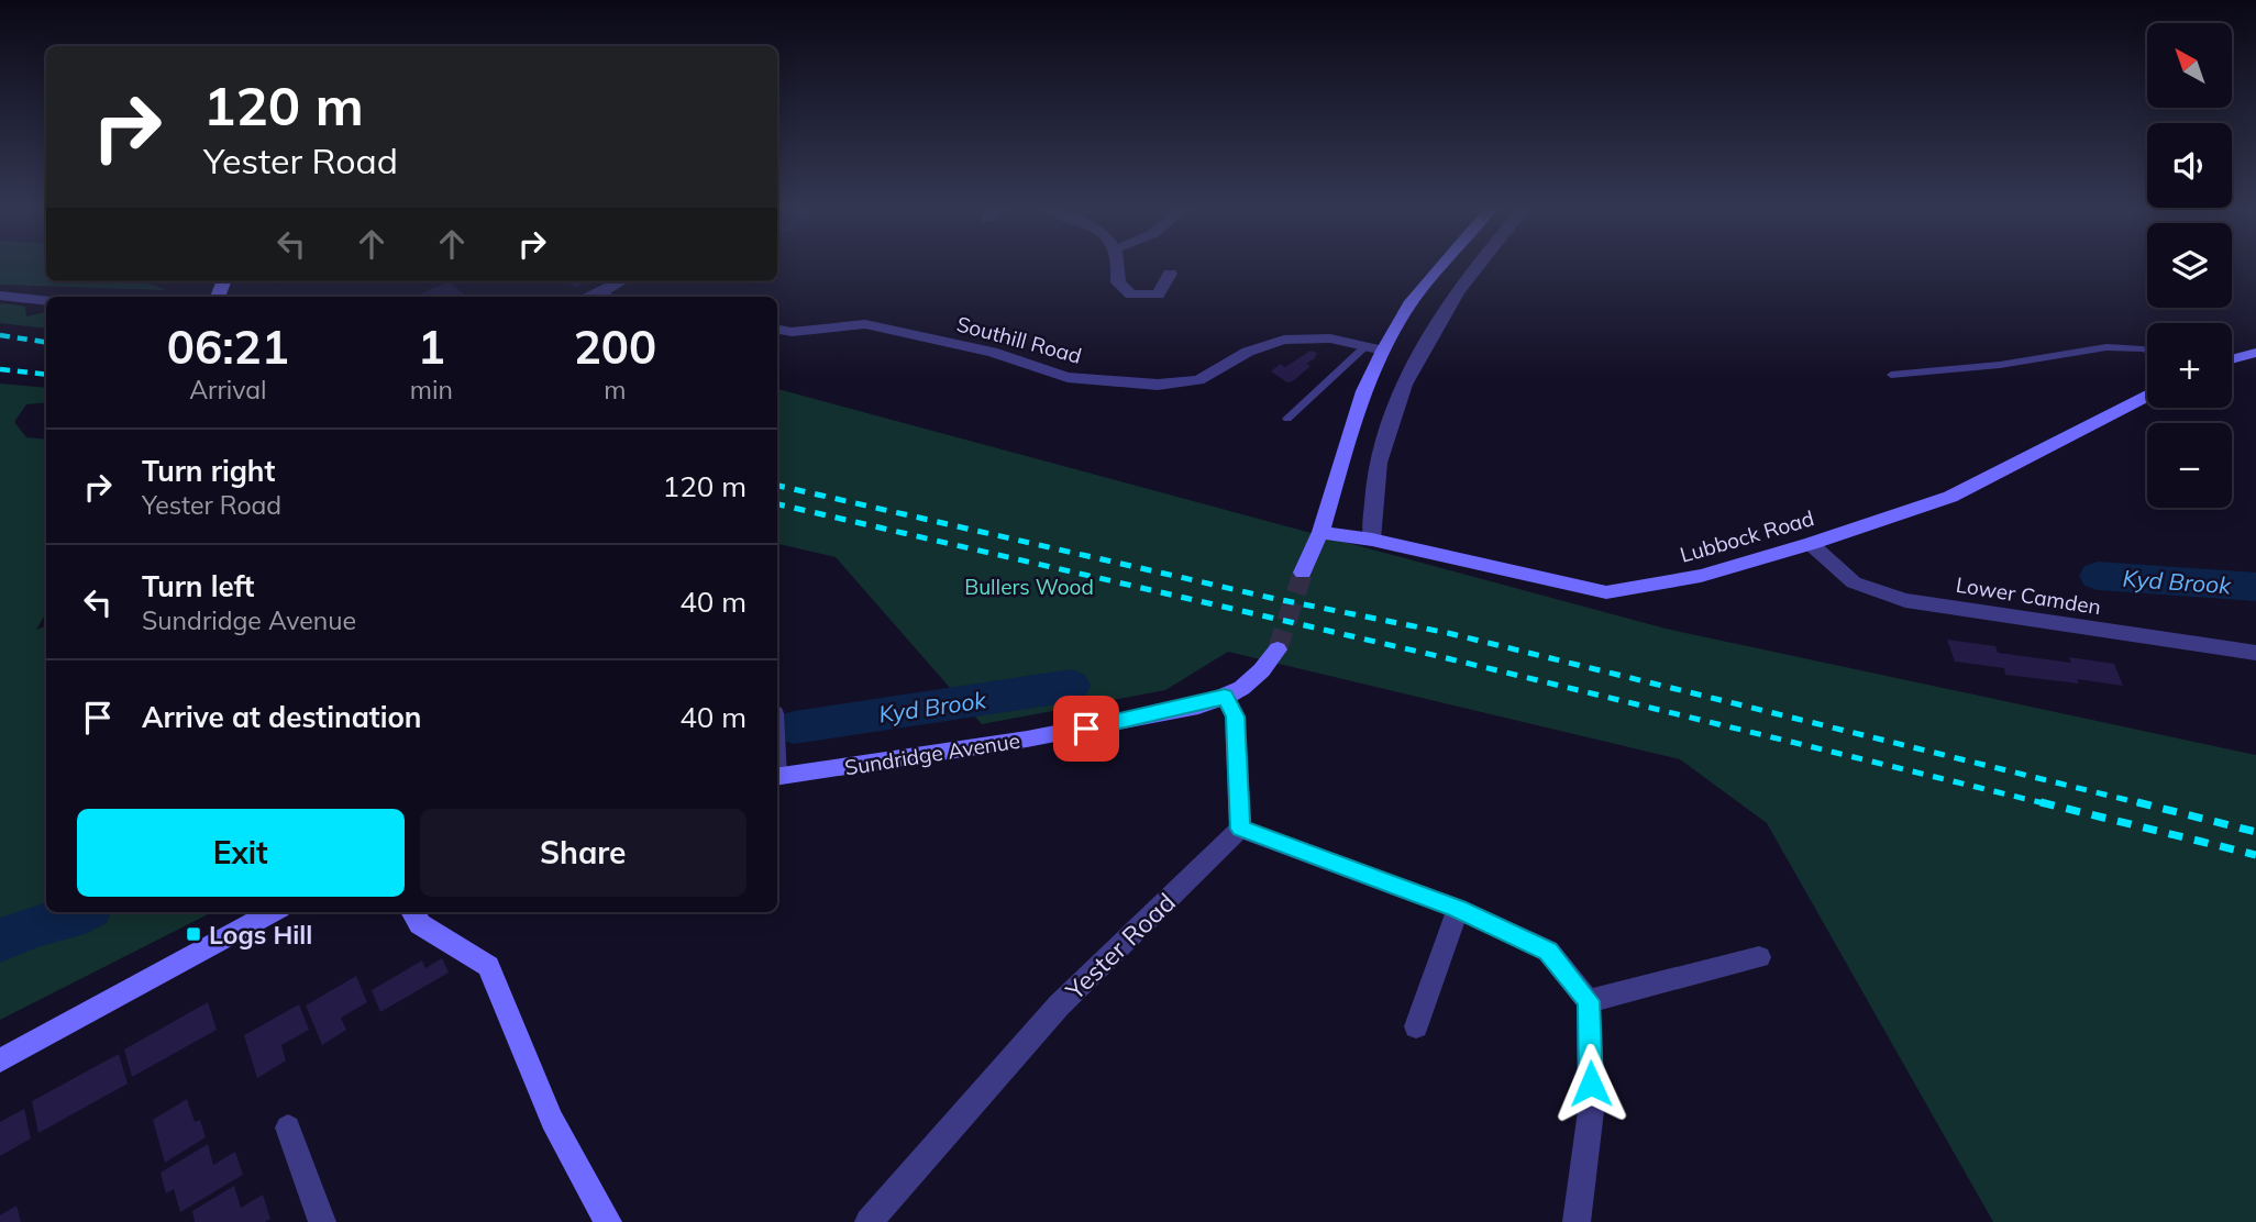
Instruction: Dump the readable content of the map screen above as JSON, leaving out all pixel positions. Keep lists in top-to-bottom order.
{
  "streets": {
    "street": [
      "Southill Road",
      "Lubbock Road",
      "Lower Camden",
      "Sundridge Avenue",
      "Yester Road"
    ]
  },
  "crossings": [
    ["Lubbock Road", "Lower Camden"]
  ],
  "water": ["Kyd Brook"],
  "parks": ["Bullers Wood"],
  "places": {
    "transit": ["Logs Hill"]
  },
  "north": "top left",
  "page": {
    "map_buttons": ["+", "−"],
    "turn": ["120 m", "Yester Road"],
    "eta": [
      "06:21",
      "Arrival",
      "1",
      "min",
      "200",
      "m"
    ],
    "list": [
      {
        "name": "Turn right",
        "note": "Yester Road",
        "value": "120 m"
      },
      {
        "name": "Turn left",
        "note": "Sundridge Avenue",
        "value": "40 m"
      },
      {
        "name": "Arrive at destination",
        "value": "40 m"
      }
    ],
    "buttons": ["Exit", "Share"]
  }
}
